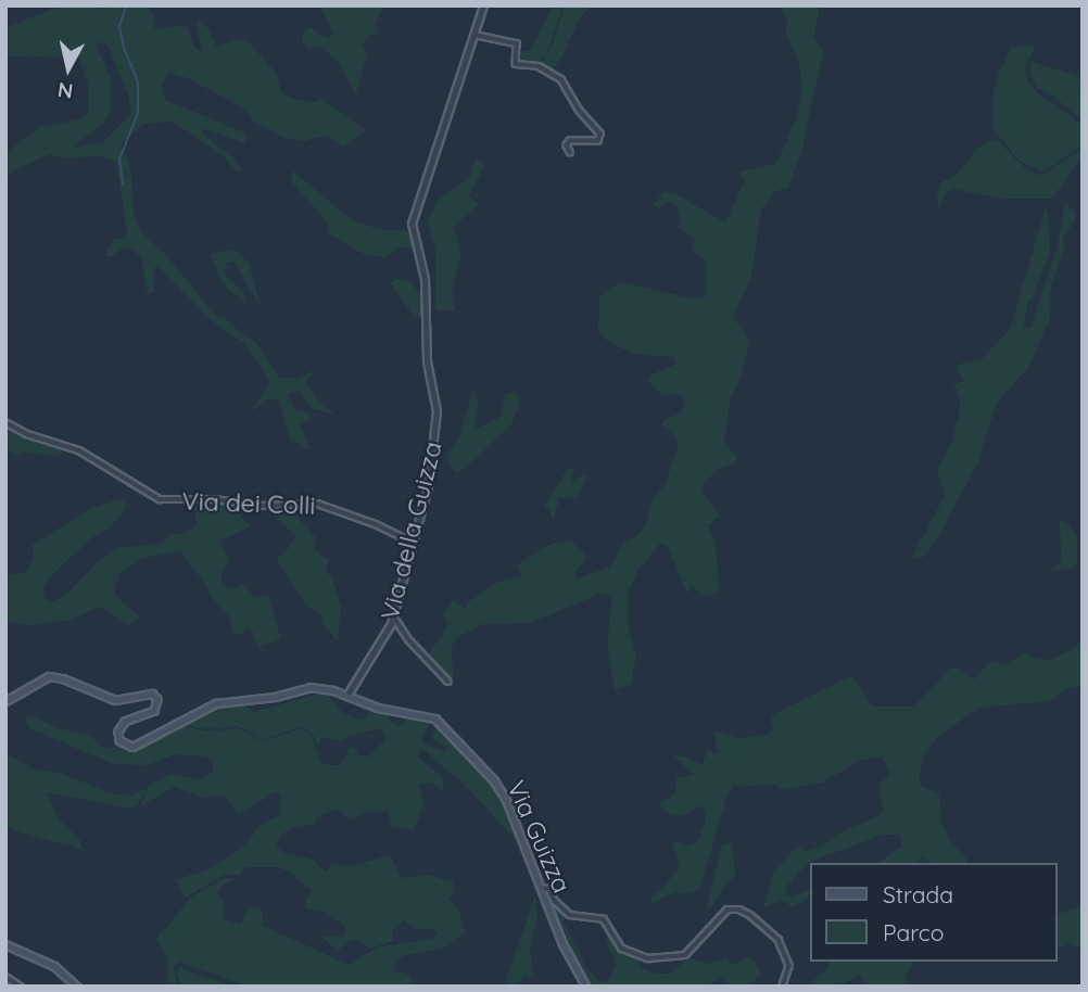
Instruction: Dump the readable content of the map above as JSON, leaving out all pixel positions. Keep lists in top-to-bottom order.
{
  "streets": {
    "main road": ["Via Guizza"],
    "street": ["Via dei Colli", "Via della Guizza"]
  },
  "crossings": [
    ["Via dei Colli", "Via della Guizza"],
    ["Via della Guizza", "Via Guizza"]
  ],
  "legend": ["Strada", "Parco"],
  "north": "bottom"
}
